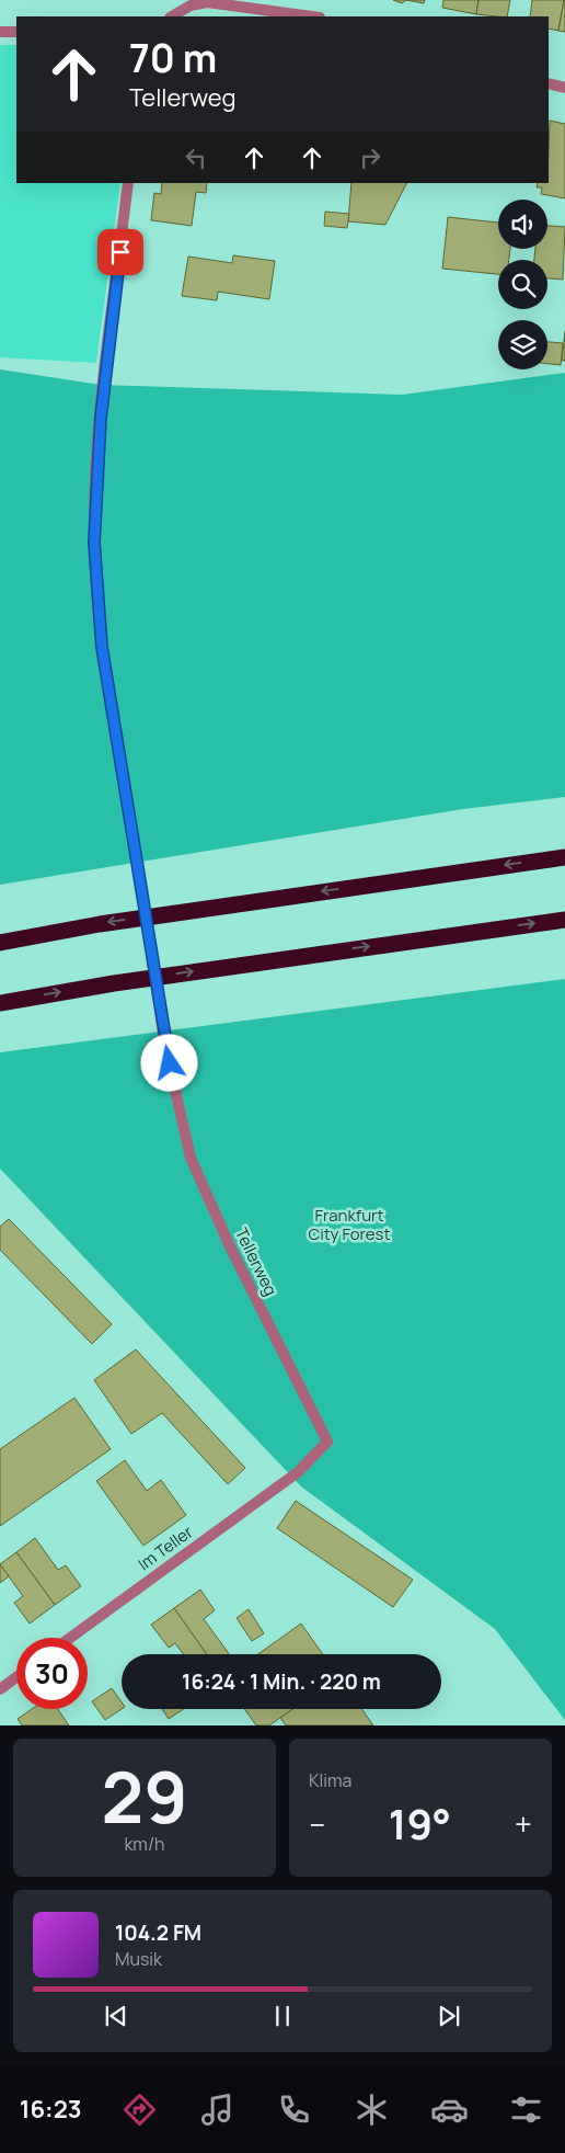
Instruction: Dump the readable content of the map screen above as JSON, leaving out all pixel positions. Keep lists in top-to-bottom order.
{
  "streets": {
    "street": ["Tellerweg", "Im Teller"]
  },
  "crossings": [
    ["Tellerweg", "Im Teller"]
  ],
  "parks": ["Frankfurt City Forest"],
  "page": {
    "turn": ["70 m", "Tellerweg"],
    "limit": "30",
    "trip": "16:24 · 1 Min. · 220 m",
    "tile": [
      ["29", "km/h"],
      "Klima"
    ],
    "heat": ["−", "19°", "+"],
    "song": ["104.2 FM", "Musik"],
    "tabs": "16:23"
  }
}
